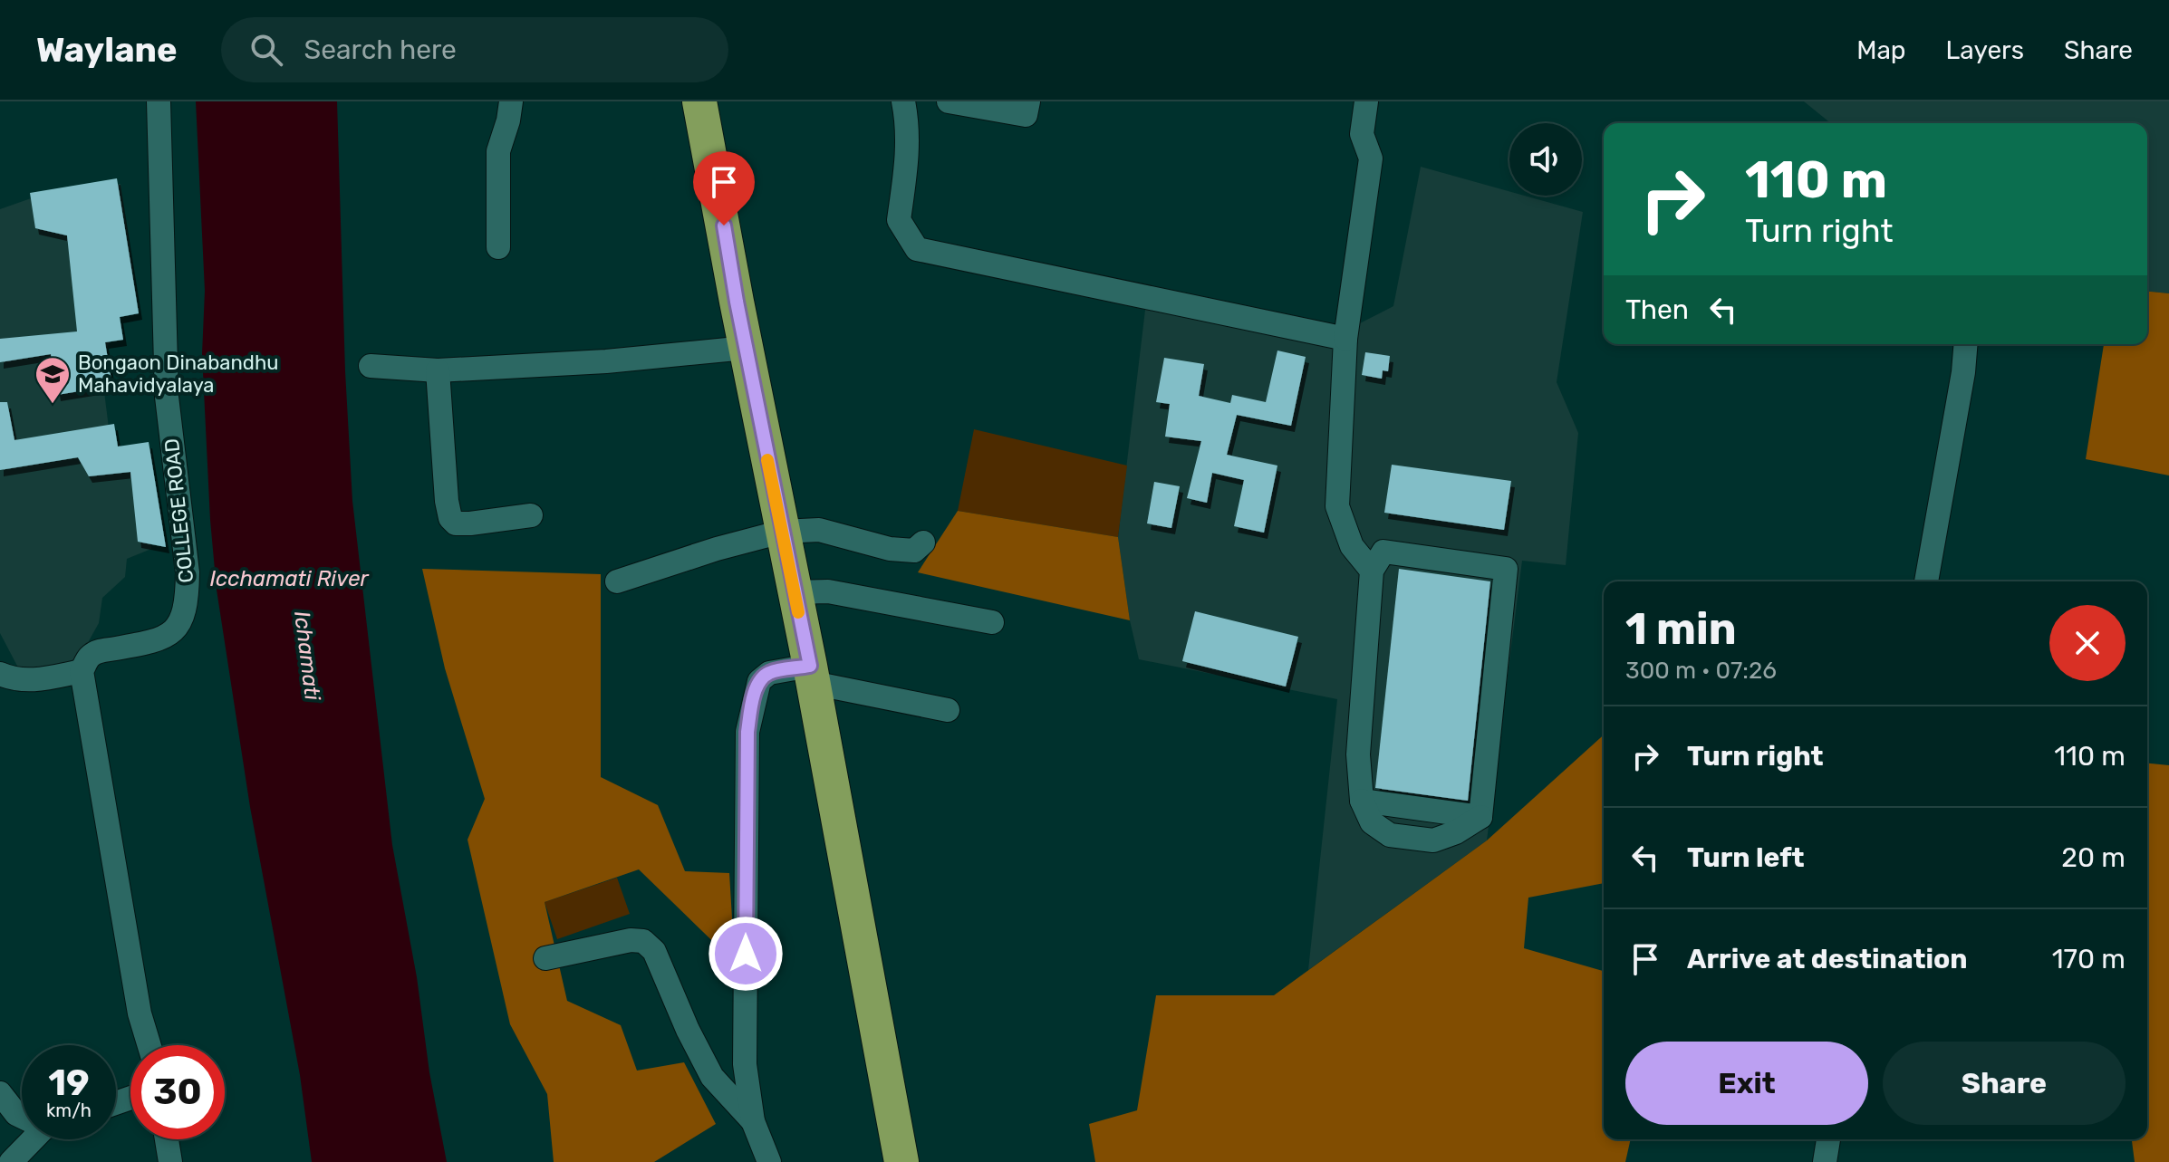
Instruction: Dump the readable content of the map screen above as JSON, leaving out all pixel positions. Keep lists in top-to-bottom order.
{
  "streets": {
    "street": ["COLLEGE ROAD"]
  },
  "water": ["Icchamati River", "Ichamati"],
  "places": {
    "school or university": ["Bongaon Dinabandhu Mahavidyalaya"]
  },
  "page": {
    "header": "Waylane",
    "search": "Search here",
    "nav": ["Map", "Layers", "Share"],
    "turn": ["110 m", "Turn right"],
    "then": "Then",
    "heading": ["1 min", "300 m · 07:26"],
    "list": [
      {
        "name": "Turn right",
        "value": "110 m"
      },
      {
        "name": "Turn left",
        "value": "20 m"
      },
      {
        "name": "Arrive at destination",
        "value": "170 m"
      }
    ],
    "buttons": ["Exit", "Share"],
    "speed": "19 km/h",
    "limit": "30"
  }
}
